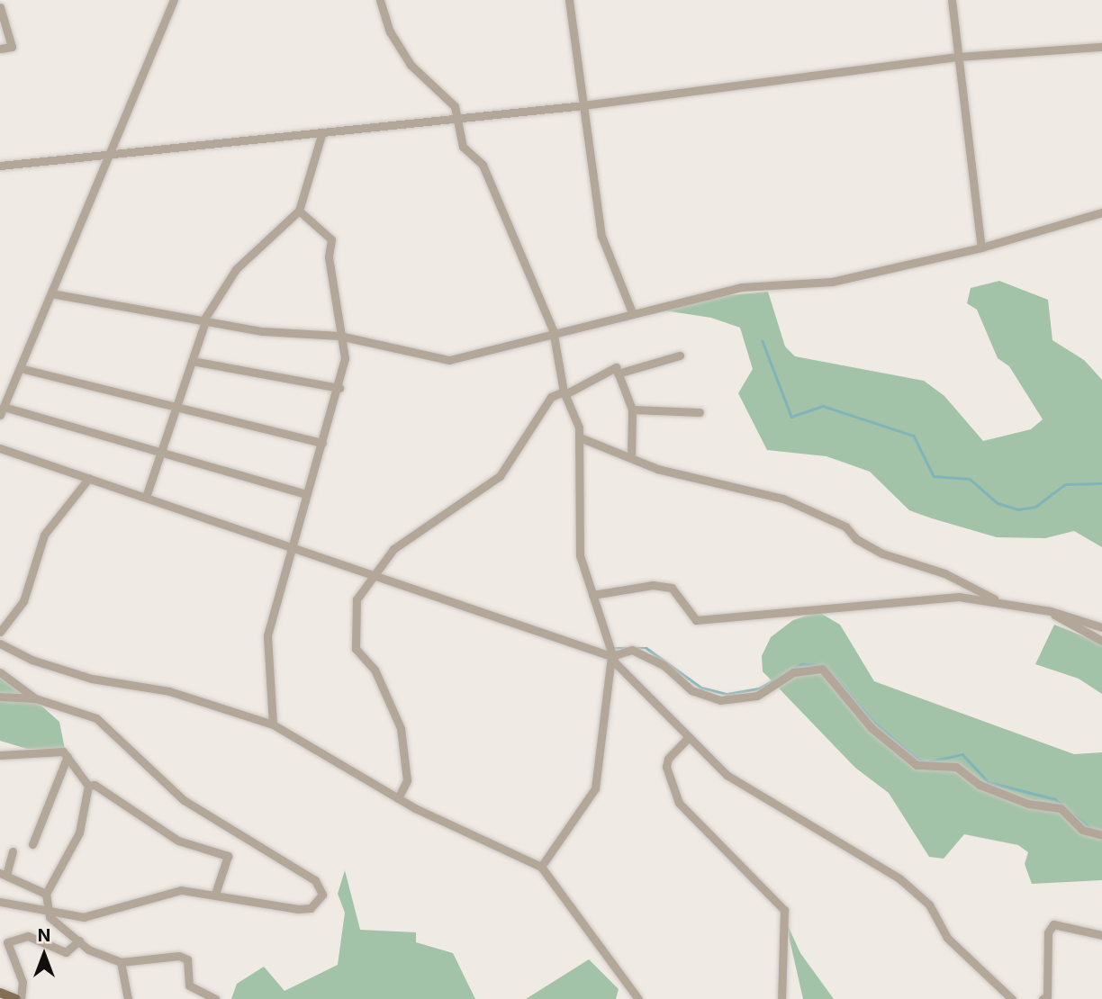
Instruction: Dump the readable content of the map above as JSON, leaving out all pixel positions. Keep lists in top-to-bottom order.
{
  "north": "top"
}
